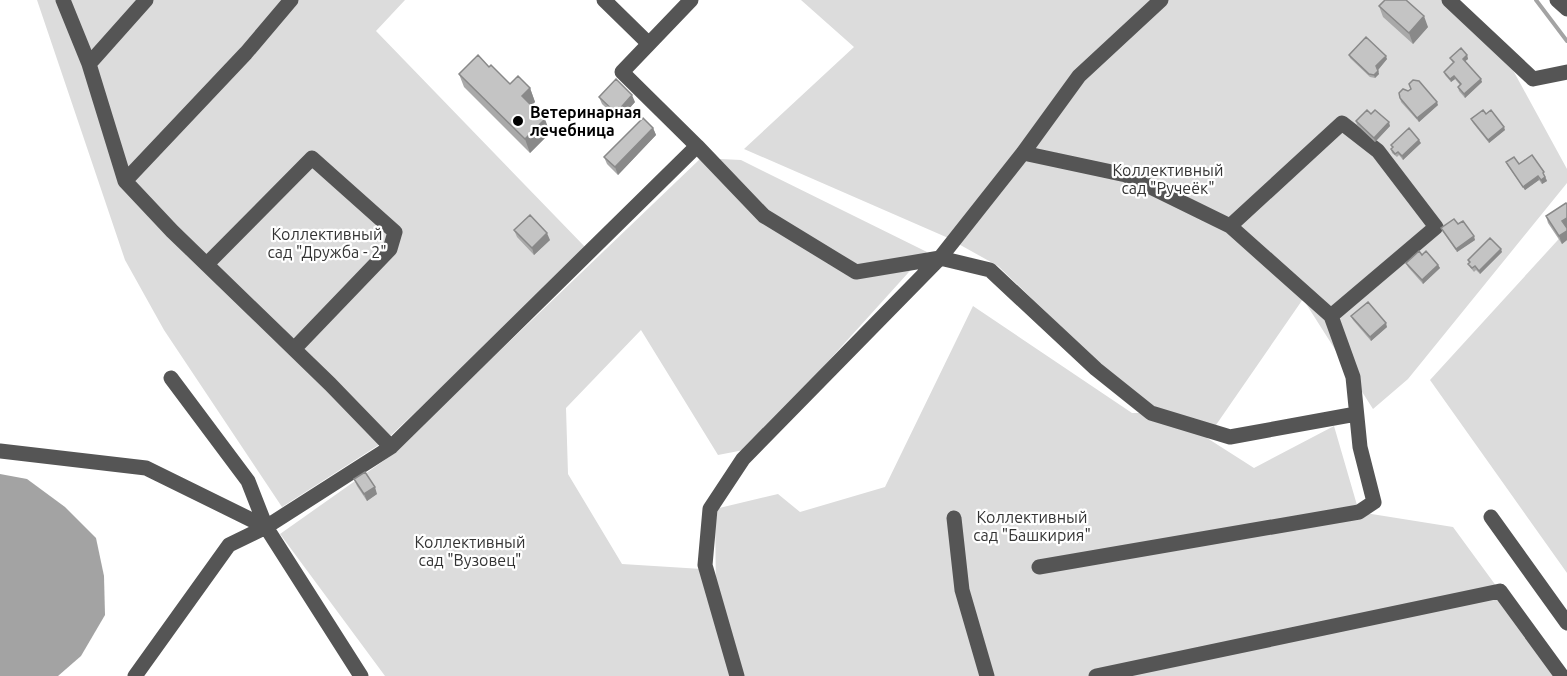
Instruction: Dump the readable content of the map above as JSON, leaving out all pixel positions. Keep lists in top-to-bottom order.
{
  "parks": [
    "Коллективный сад \"Ручеёк\"",
    "Коллективный сад \"Дружба - 2\"",
    "Коллективный сад \"Башкирия\"",
    "Коллективный сад \"Вузовец\""
  ],
  "places": ["Ветеринарная лечебница"]
}
